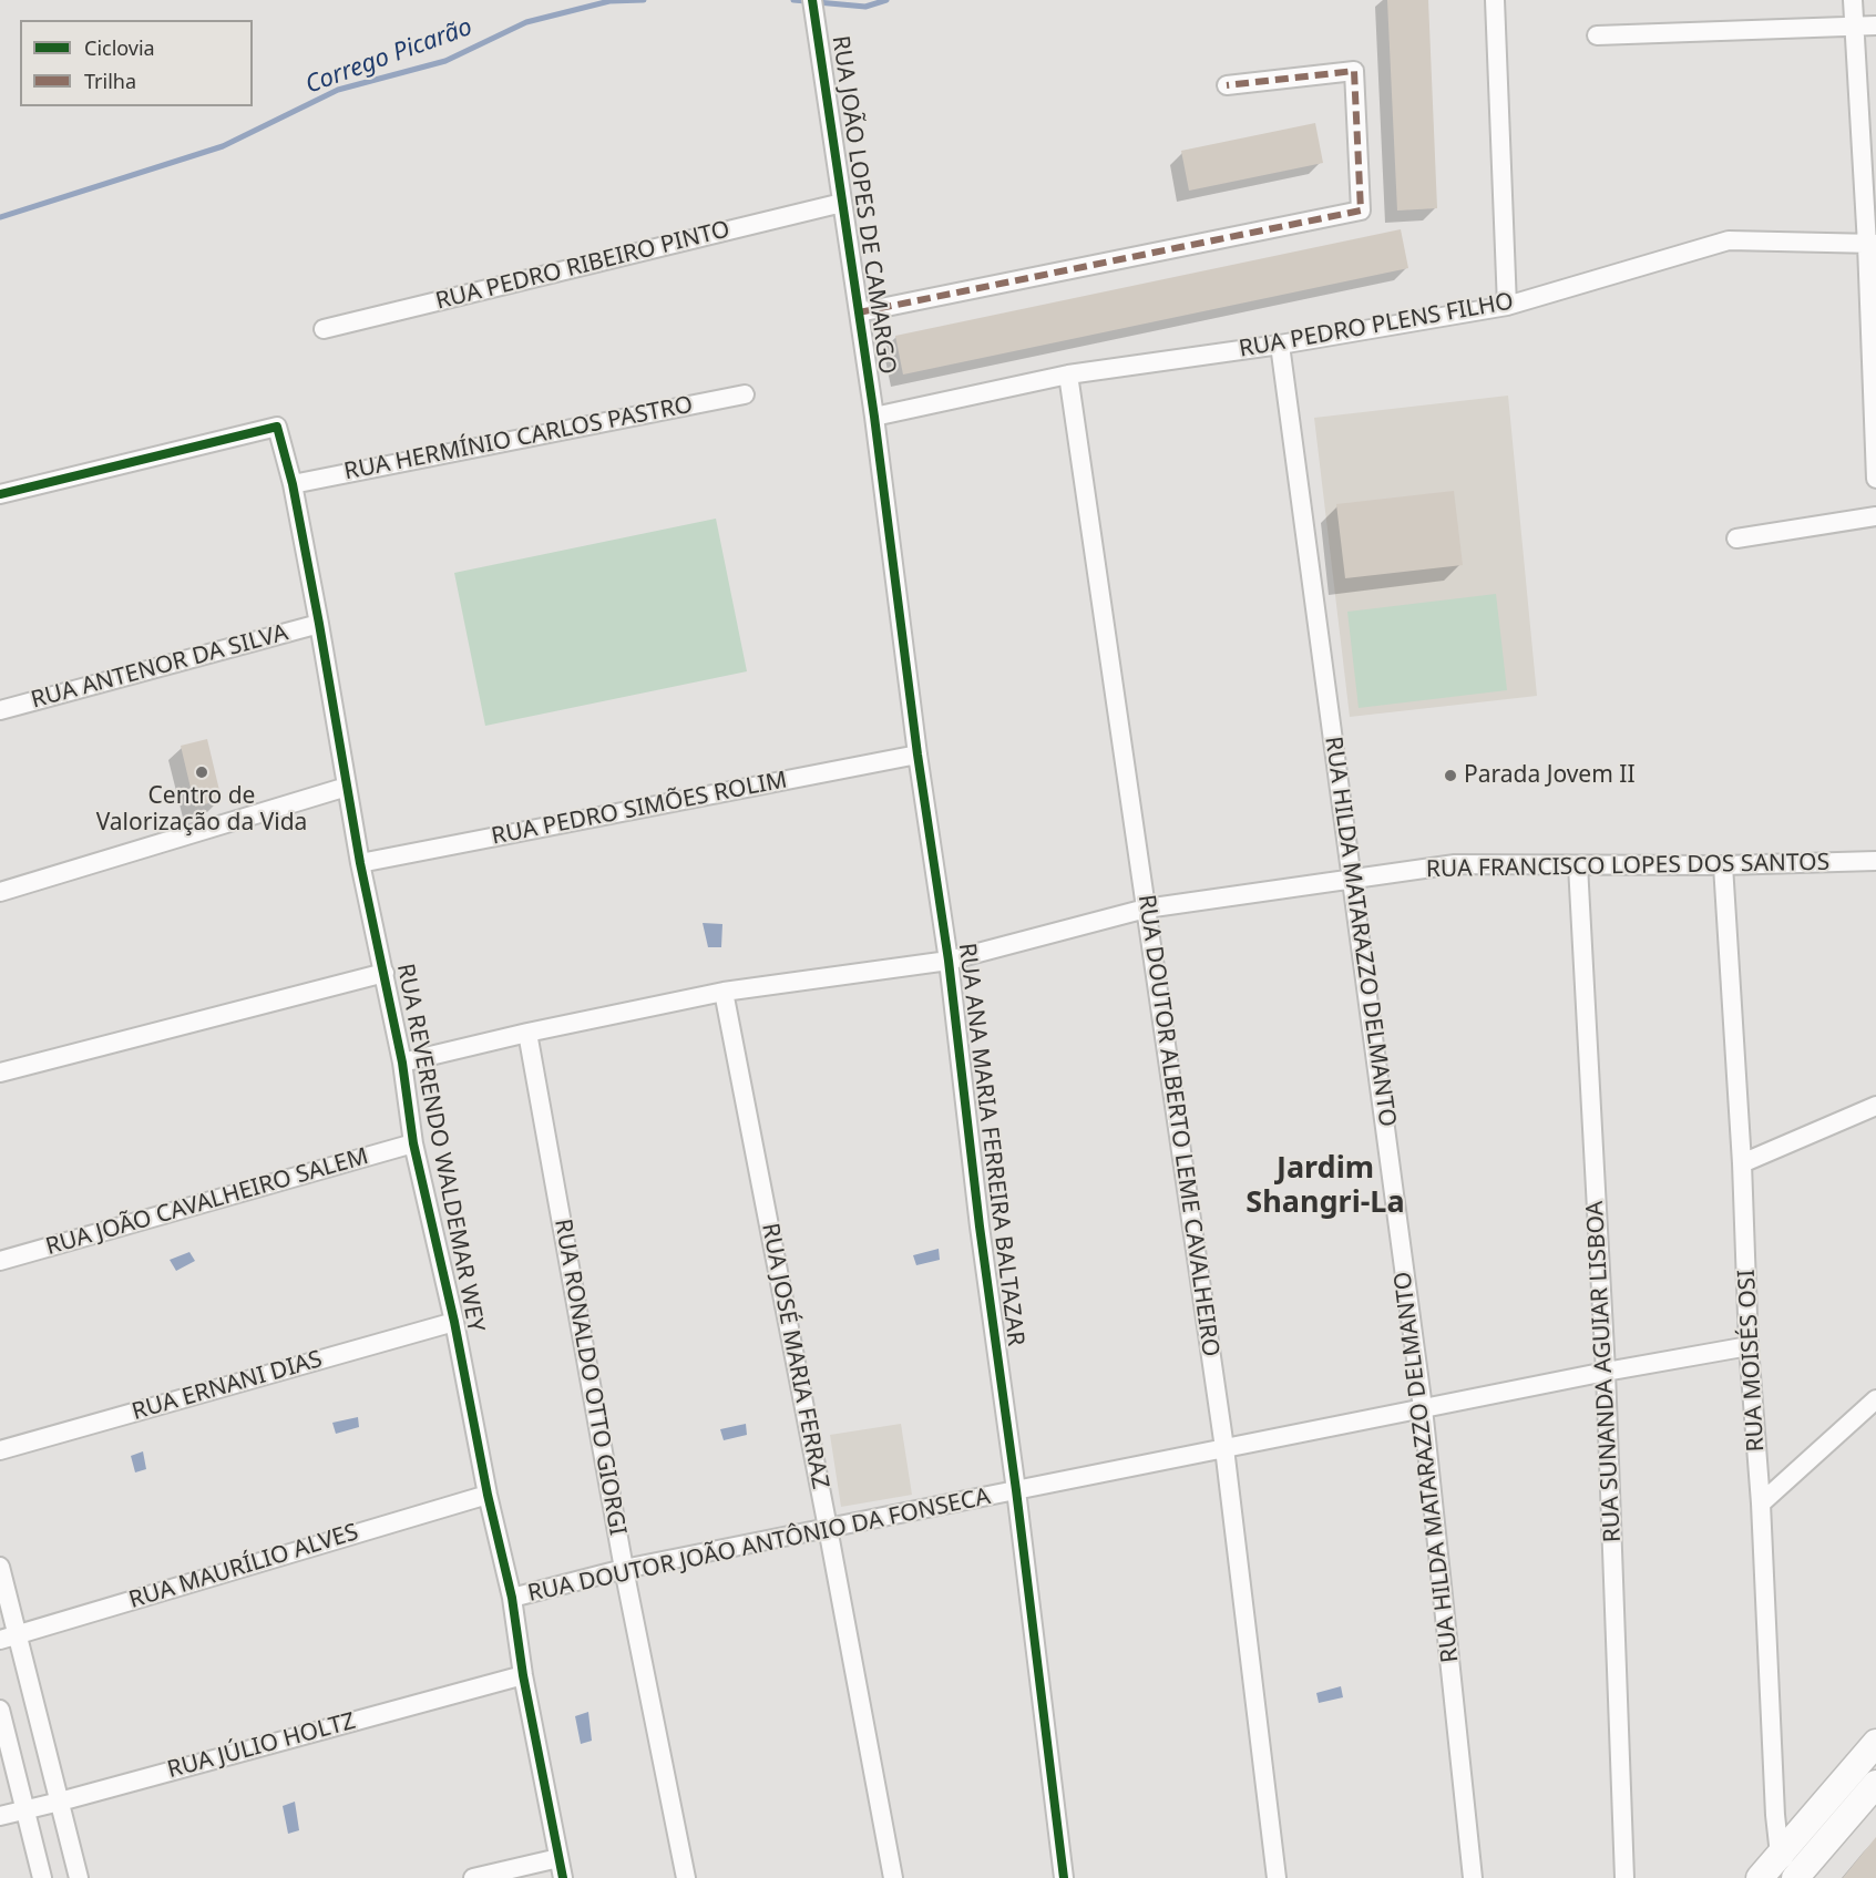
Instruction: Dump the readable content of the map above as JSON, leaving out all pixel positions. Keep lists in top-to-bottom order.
{
  "streets": {
    "street": [
      "RUA JOÃO LOPES DE CAMARGO",
      "RUA PEDRO RIBEIRO PINTO",
      "RUA PEDRO PLENS FILHO",
      "RUA HERMÍNIO CARLOS PASTRO",
      "RUA ANTENOR DA SILVA",
      "RUA PEDRO SIMÕES ROLIM",
      "RUA FRANCISCO LOPES DOS SANTOS",
      "RUA HILDA MATARAZZO DELMANTO",
      "RUA DOUTOR ALBERTO LEME CAVALHEIRO",
      "RUA ANA MARIA FERREIRA BALTAZAR",
      "RUA REVERENDO WALDEMAR WEY",
      "RUA JOÃO CAVALHEIRO SALEM",
      "RUA JOSÉ MARIA FERRAZ",
      "RUA MOISÉS OSI",
      "RUA SUNANDA AGUIAR LISBOA",
      "RUA RONALDO OTTO GIORGI",
      "RUA ERNANI DIAS",
      "RUA DOUTOR JOÃO ANTÔNIO DA FONSECA",
      "RUA MAURÍLIO ALVES",
      "RUA JÚLIO HOLTZ"
    ]
  },
  "crossings": [
    ["RUA JOÃO LOPES DE CAMARGO", "RUA PEDRO RIBEIRO PINTO"],
    ["RUA JOÃO LOPES DE CAMARGO", "RUA PEDRO PLENS FILHO"],
    ["RUA JOÃO LOPES DE CAMARGO", "RUA ANA MARIA FERREIRA BALTAZAR"],
    ["RUA PEDRO PLENS FILHO", "RUA HILDA MATARAZZO DELMANTO"],
    ["RUA PEDRO PLENS FILHO", "RUA DOUTOR ALBERTO LEME CAVALHEIRO"],
    ["RUA PEDRO PLENS FILHO", "RUA ANA MARIA FERREIRA BALTAZAR"],
    ["RUA HERMÍNIO CARLOS PASTRO", "RUA REVERENDO WALDEMAR WEY"],
    ["RUA ANTENOR DA SILVA", "RUA REVERENDO WALDEMAR WEY"],
    ["RUA PEDRO SIMÕES ROLIM", "RUA ANA MARIA FERREIRA BALTAZAR"],
    ["RUA PEDRO SIMÕES ROLIM", "RUA REVERENDO WALDEMAR WEY"],
    ["RUA FRANCISCO LOPES DOS SANTOS", "RUA HILDA MATARAZZO DELMANTO"],
    ["RUA FRANCISCO LOPES DOS SANTOS", "RUA DOUTOR ALBERTO LEME CAVALHEIRO"],
    ["RUA FRANCISCO LOPES DOS SANTOS", "RUA ANA MARIA FERREIRA BALTAZAR"],
    ["RUA FRANCISCO LOPES DOS SANTOS", "RUA REVERENDO WALDEMAR WEY"],
    ["RUA FRANCISCO LOPES DOS SANTOS", "RUA JOSÉ MARIA FERRAZ"],
    ["RUA FRANCISCO LOPES DOS SANTOS", "RUA MOISÉS OSI"],
    ["RUA FRANCISCO LOPES DOS SANTOS", "RUA SUNANDA AGUIAR LISBOA"],
    ["RUA FRANCISCO LOPES DOS SANTOS", "RUA RONALDO OTTO GIORGI"],
    ["RUA HILDA MATARAZZO DELMANTO", "RUA DOUTOR JOÃO ANTÔNIO DA FONSECA"],
    ["RUA DOUTOR ALBERTO LEME CAVALHEIRO", "RUA DOUTOR JOÃO ANTÔNIO DA FONSECA"],
    ["RUA ANA MARIA FERREIRA BALTAZAR", "RUA DOUTOR JOÃO ANTÔNIO DA FONSECA"],
    ["RUA REVERENDO WALDEMAR WEY", "RUA JOÃO CAVALHEIRO SALEM"],
    ["RUA REVERENDO WALDEMAR WEY", "RUA ERNANI DIAS"],
    ["RUA REVERENDO WALDEMAR WEY", "RUA DOUTOR JOÃO ANTÔNIO DA FONSECA"],
    ["RUA REVERENDO WALDEMAR WEY", "RUA MAURÍLIO ALVES"],
    ["RUA REVERENDO WALDEMAR WEY", "RUA JÚLIO HOLTZ"],
    ["RUA JOSÉ MARIA FERRAZ", "RUA DOUTOR JOÃO ANTÔNIO DA FONSECA"],
    ["RUA MOISÉS OSI", "RUA DOUTOR JOÃO ANTÔNIO DA FONSECA"],
    ["RUA SUNANDA AGUIAR LISBOA", "RUA DOUTOR JOÃO ANTÔNIO DA FONSECA"],
    ["RUA RONALDO OTTO GIORGI", "RUA DOUTOR JOÃO ANTÔNIO DA FONSECA"]
  ],
  "districts": ["Jardim Shangri-La"],
  "water": ["Corrego Picarão"],
  "places": ["Centro de Valorização da Vida", "Parada Jovem II"],
  "legend": ["Ciclovia", "Trilha"]
}
